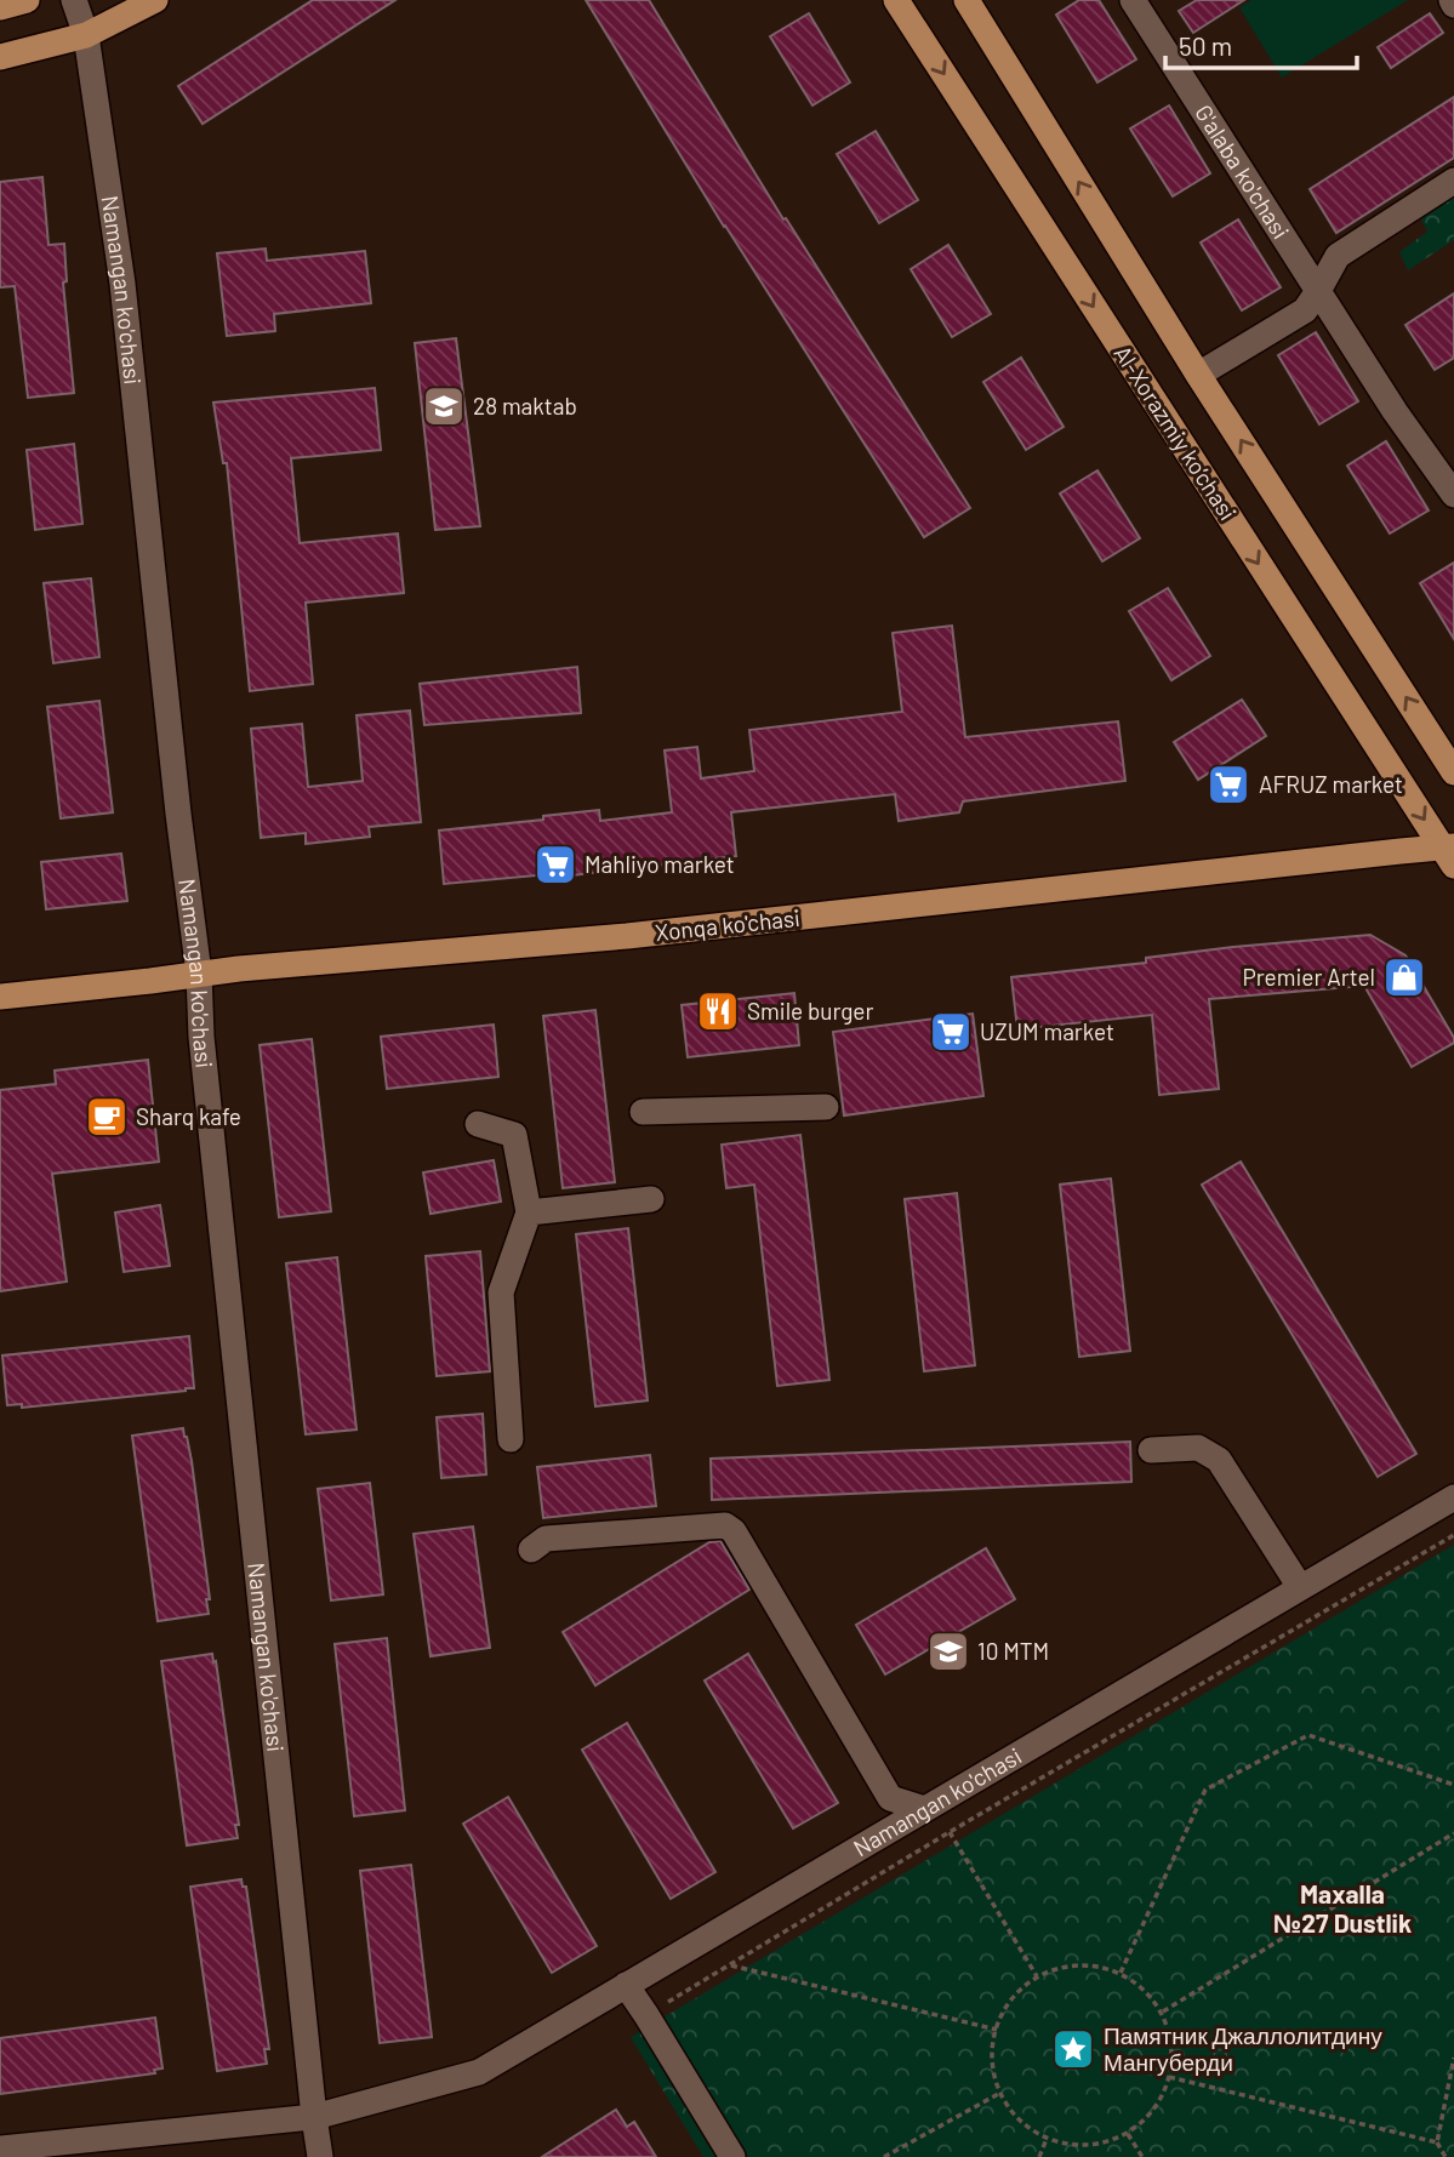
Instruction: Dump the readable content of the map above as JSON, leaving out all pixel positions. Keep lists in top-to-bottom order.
{
  "streets": {
    "main road": ["Al-Xorazmiy ko’chasi", "Xonqa ko'chasi"],
    "street": ["G'alaba ko'chasi", "Namangan ko'chasi"]
  },
  "crossings": [
    ["Namangan ko'chasi", "Xonqa ko'chasi"],
    ["Al-Xorazmiy ko’chasi", "Xonqa ko'chasi"]
  ],
  "districts": ["Maxalla №27 Dustlik"],
  "places": {
    "school or university": ["28 maktab", "10 MTM"],
    "supermarket": ["AFRUZ market", "Mahliyo market", "UZUM market"],
    "shop": ["Premier Artel"],
    "restaurant": ["Smile burger"],
    "cafe": ["Sharq kafe"],
    "place": ["Памятник Джаллолитдину Мангуберди"]
  },
  "scale_bar": "50 m"
}
